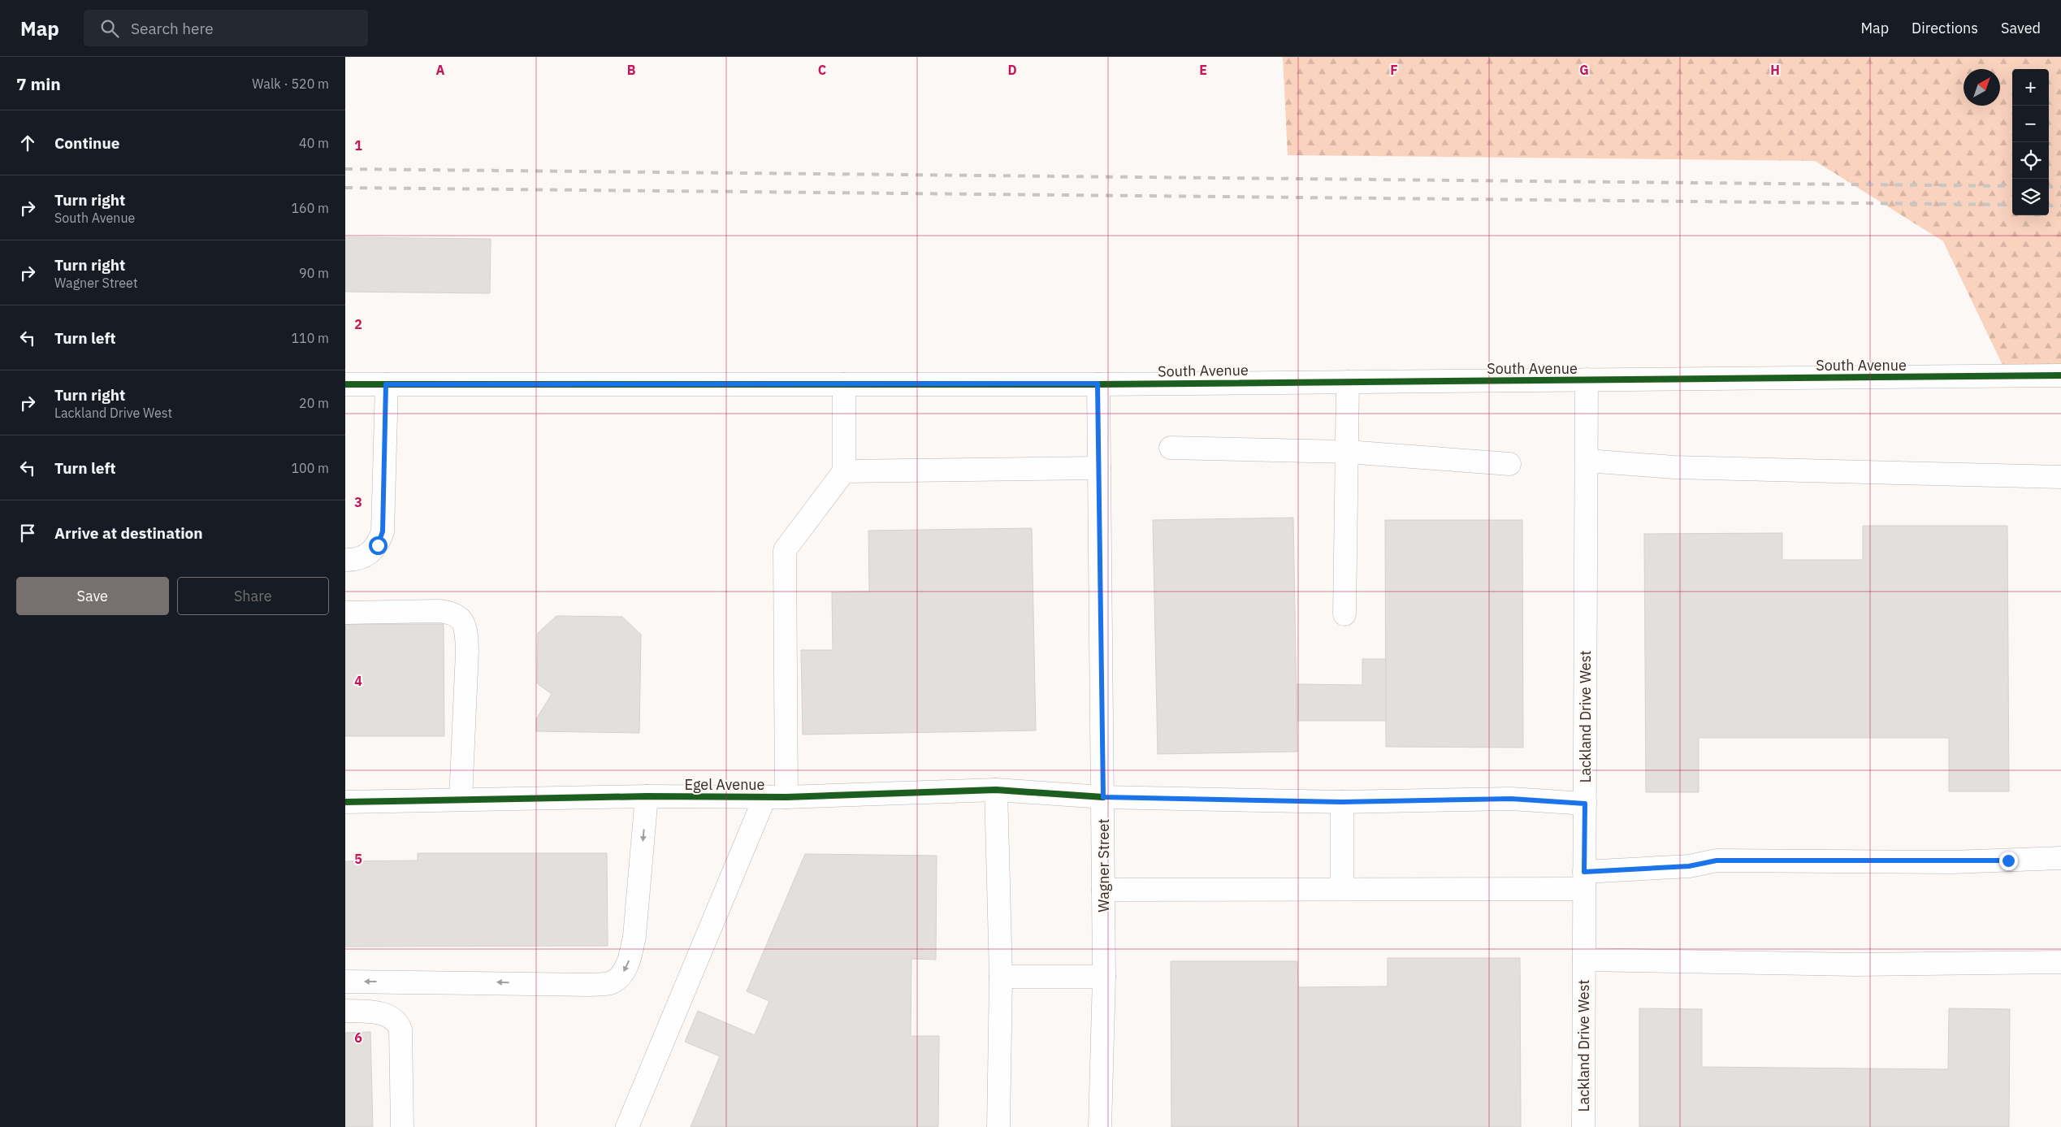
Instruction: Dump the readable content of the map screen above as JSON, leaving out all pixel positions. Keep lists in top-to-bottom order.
{
  "streets": {
    "street": [
      "South Avenue",
      "Lackland Drive West",
      "Egel Avenue",
      "Wagner Street"
    ]
  },
  "crossings": [
    ["South Avenue", "Lackland Drive West"],
    ["South Avenue", "Wagner Street"],
    ["Lackland Drive West", "Egel Avenue"],
    ["Egel Avenue", "Wagner Street"]
  ],
  "north": "top right",
  "page": {
    "header": "Map",
    "search": "Search here",
    "nav": ["Map", "Directions", "Saved"],
    "heading": ["7 min", "Walk · 520 m"],
    "map_buttons": ["+", "−"],
    "list": [
      ["Continue", "40 m"],
      ["Turn right", "South Avenue", "160 m"],
      ["Turn right", "Wagner Street", "90 m"],
      ["Turn left", "110 m"],
      ["Turn right", "Lackland Drive West", "20 m"],
      ["Turn left", "100 m"],
      "Arrive at destination"
    ],
    "buttons": ["Save", "Share"]
  },
  "grid": {
    "columns": [
      "A",
      "B",
      "C",
      "D",
      "E",
      "F",
      "G",
      "H"
    ],
    "rows": [
      "1",
      "2",
      "3",
      "4",
      "5",
      "6"
    ]
  }
}
